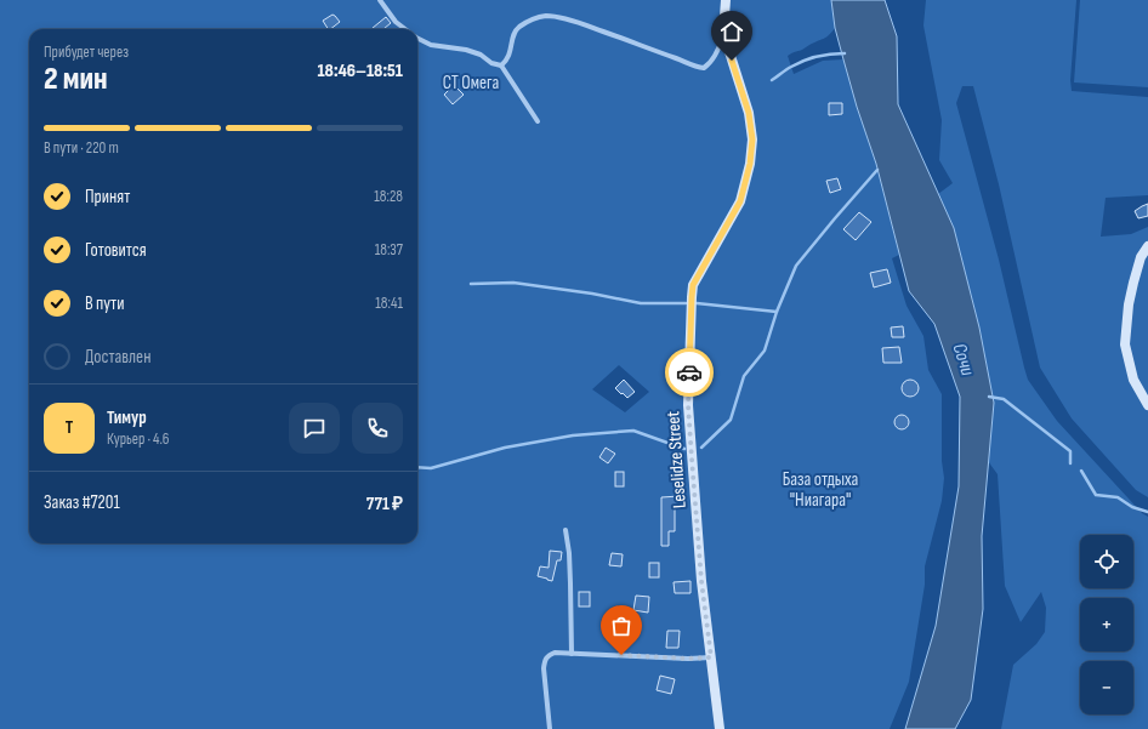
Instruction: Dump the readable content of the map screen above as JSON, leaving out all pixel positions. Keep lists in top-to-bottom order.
{
  "streets": {
    "street": ["Leselidze Street"]
  },
  "water": ["Сочи"],
  "parks": ["СТ Омега", "База отдыха \"Ниагара\""],
  "page": {
    "heading": ["2 мин", "Прибудет через", "18:46–18:51"],
    "panel": [
      "Тимур",
      "Курьер · 4.6",
      "Заказ #7201",
      "771 ₽"
    ],
    "bar": "В пути · 220 m",
    "list": [
      ["Принят", "18:28"],
      ["Готовится", "18:37"],
      ["В пути", "18:41"],
      "Доставлен"
    ],
    "round": "Т",
    "map_buttons": ["+", "−"]
  }
}
